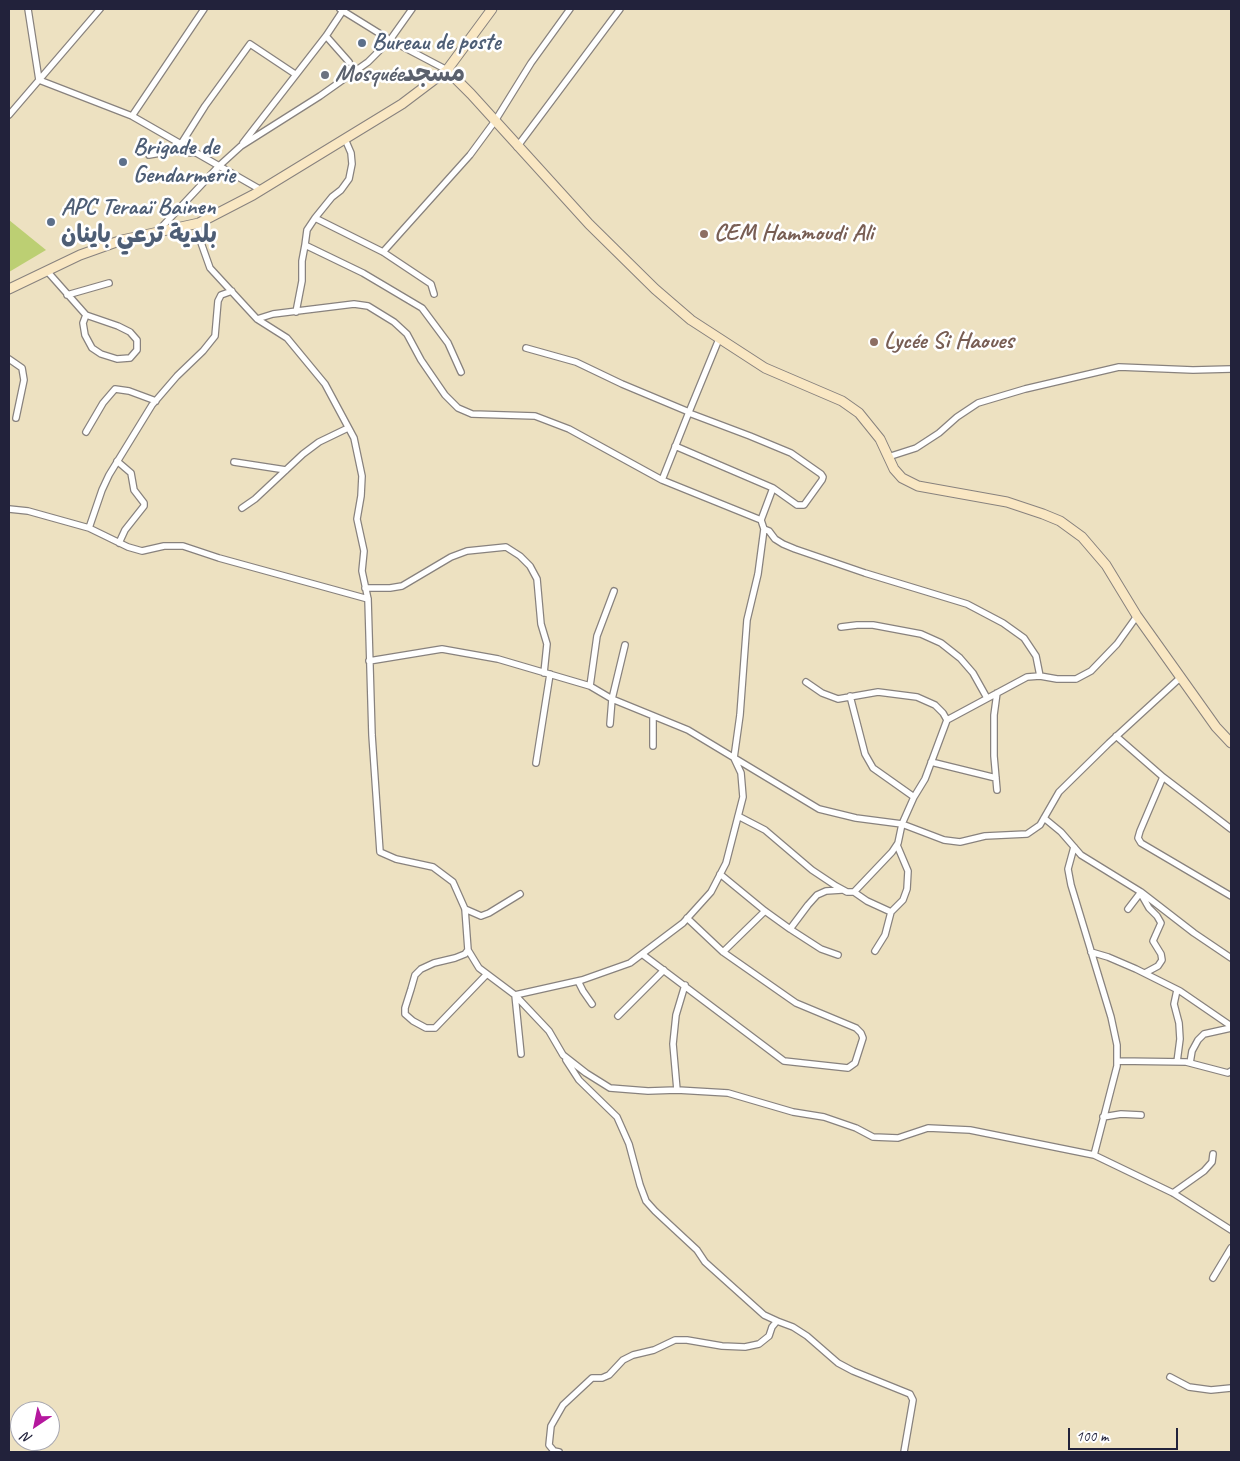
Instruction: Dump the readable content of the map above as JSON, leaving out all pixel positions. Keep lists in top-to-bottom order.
{
  "places": [
    "Bureau de poste",
    "Mosquéeمسجد",
    "Brigade de Gendarmerie",
    "APC Teraaï Bainen بلدية ترعي باينان",
    "CEM Hammoudi Ali",
    "Lycée Si Haoues"
  ],
  "scale_bar": "100 m",
  "north": "bottom left"
}
